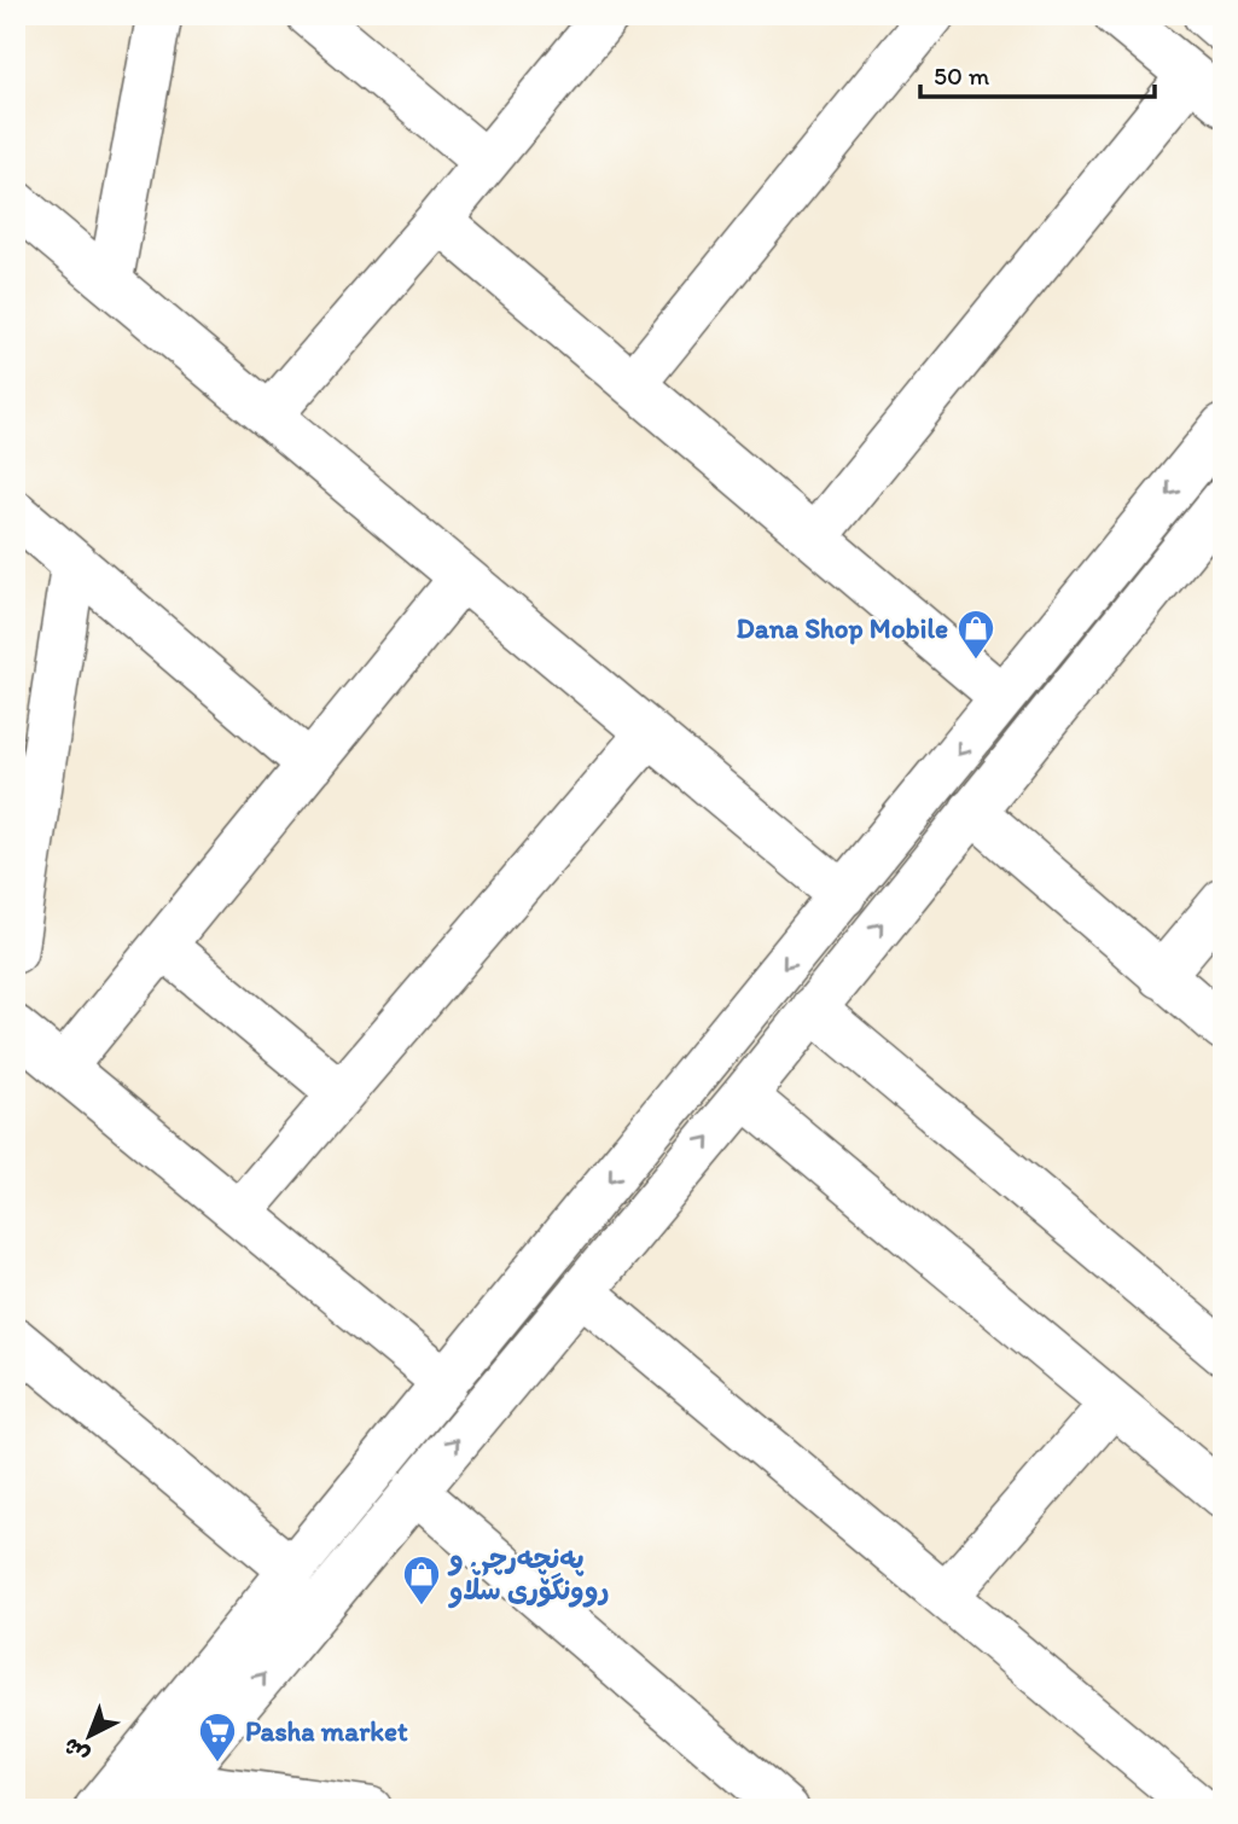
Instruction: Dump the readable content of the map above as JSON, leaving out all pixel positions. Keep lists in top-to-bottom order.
{
  "places": {
    "shop": ["Dana Shop Mobile", "پەنچەرچی و روونگۆری سڵاو"],
    "supermarket": ["Pasha market"]
  },
  "scale_bar": "50 m",
  "north": "bottom left"
}
